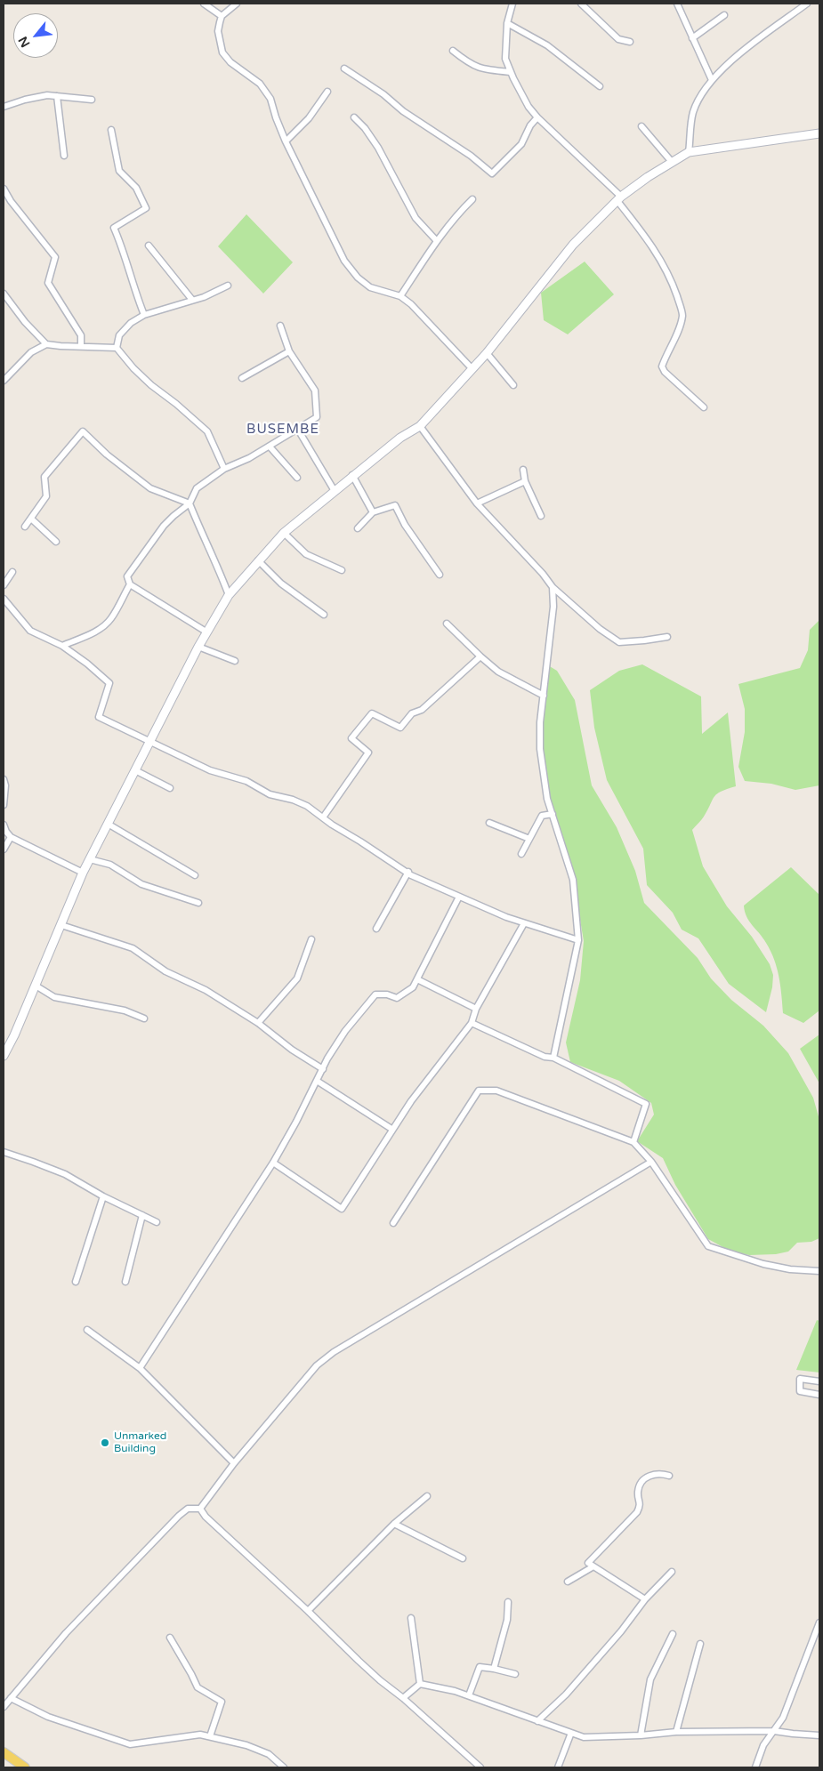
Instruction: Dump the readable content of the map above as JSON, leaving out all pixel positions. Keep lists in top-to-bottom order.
{
  "districts": ["BUSEMBE"],
  "places": ["Unmarked Building"],
  "north": "bottom left"
}
